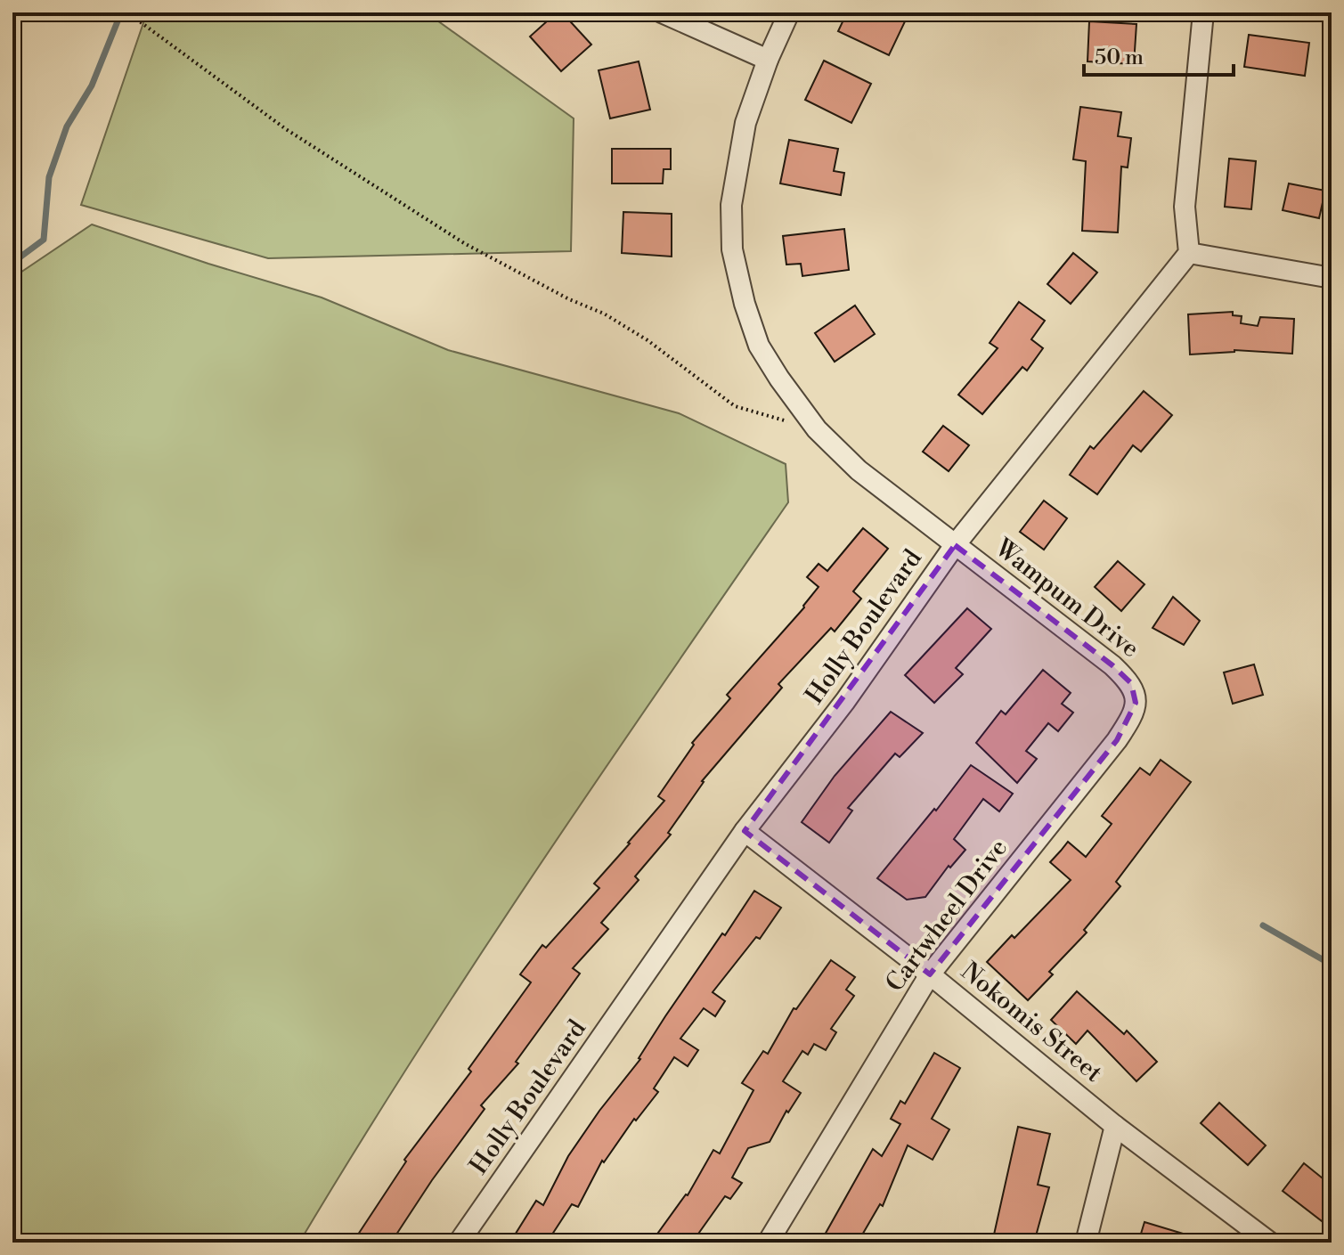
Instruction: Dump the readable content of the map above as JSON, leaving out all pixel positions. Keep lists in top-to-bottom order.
{
  "streets": {
    "street": [
      "Wampum Drive",
      "Holly Boulevard",
      "Cartwheel Drive",
      "Nokomis Street"
    ]
  },
  "crossings": [
    ["Wampum Drive", "Holly Boulevard"],
    ["Wampum Drive", "Cartwheel Drive"],
    ["Holly Boulevard", "Nokomis Street"],
    ["Cartwheel Drive", "Nokomis Street"]
  ],
  "scale_bar": "50 m"
}
